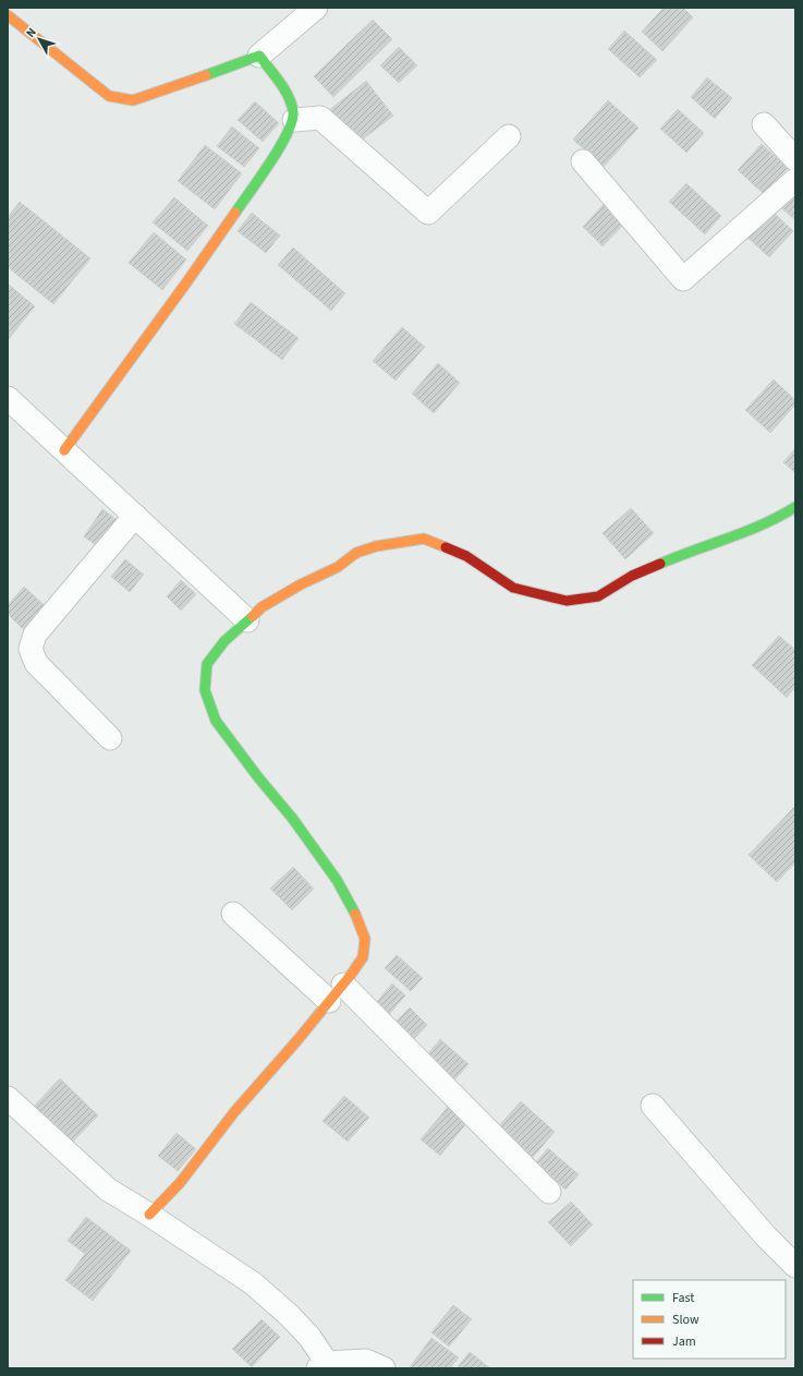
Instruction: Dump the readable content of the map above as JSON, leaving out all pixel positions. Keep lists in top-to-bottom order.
{
  "legend": ["Fast", "Slow", "Jam"],
  "north": "top left"
}
